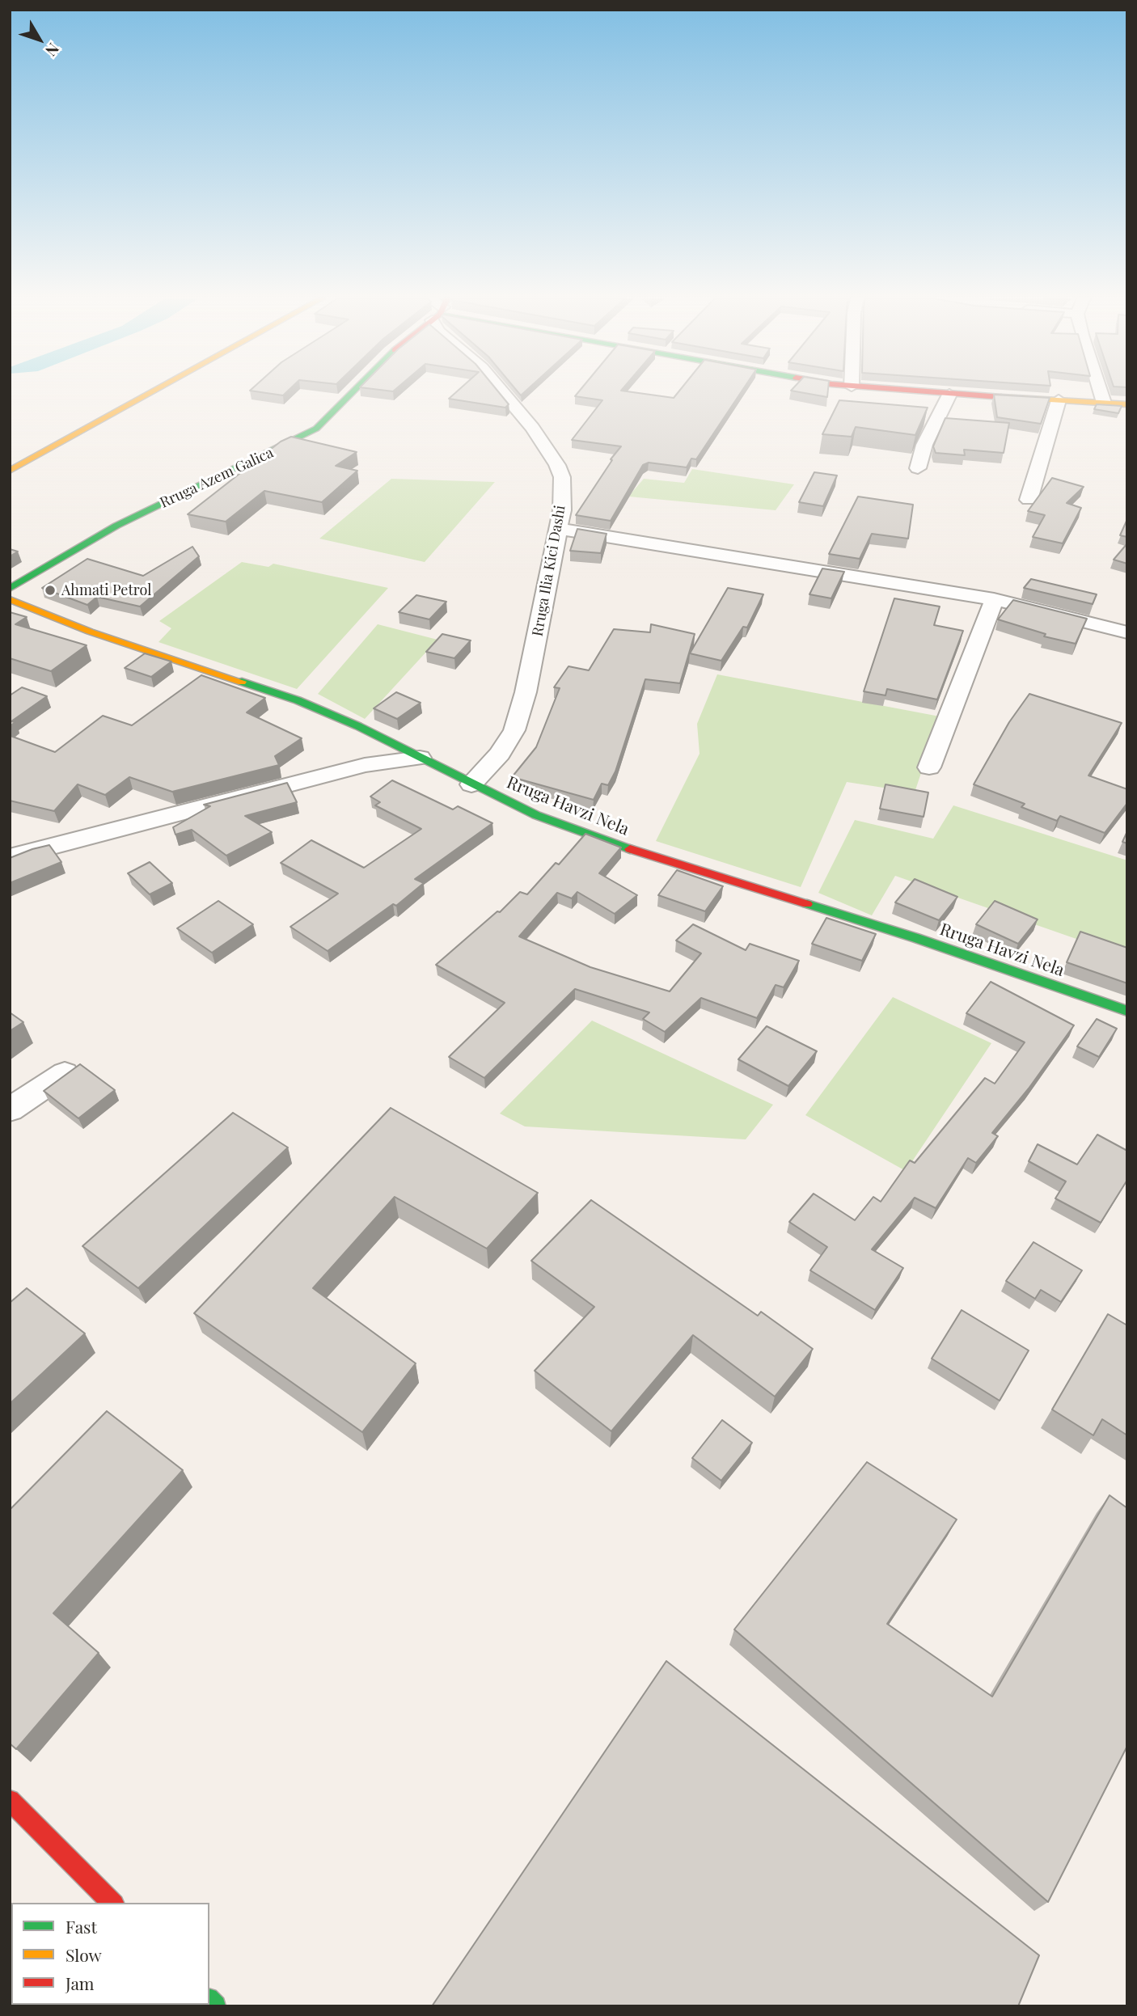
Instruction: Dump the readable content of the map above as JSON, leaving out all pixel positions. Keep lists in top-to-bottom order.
{
  "streets": {
    "main road": ["Rruga Azem Galica", "Rruga Havzi Nela"],
    "street": ["Rruga Ilia Kici Dashi"]
  },
  "crossings": [
    ["Rruga Ilia Kici Dashi", "Rruga Havzi Nela"]
  ],
  "places": ["Ahmati Petrol"],
  "legend": ["Fast", "Slow", "Jam"],
  "north": "bottom right"
}
